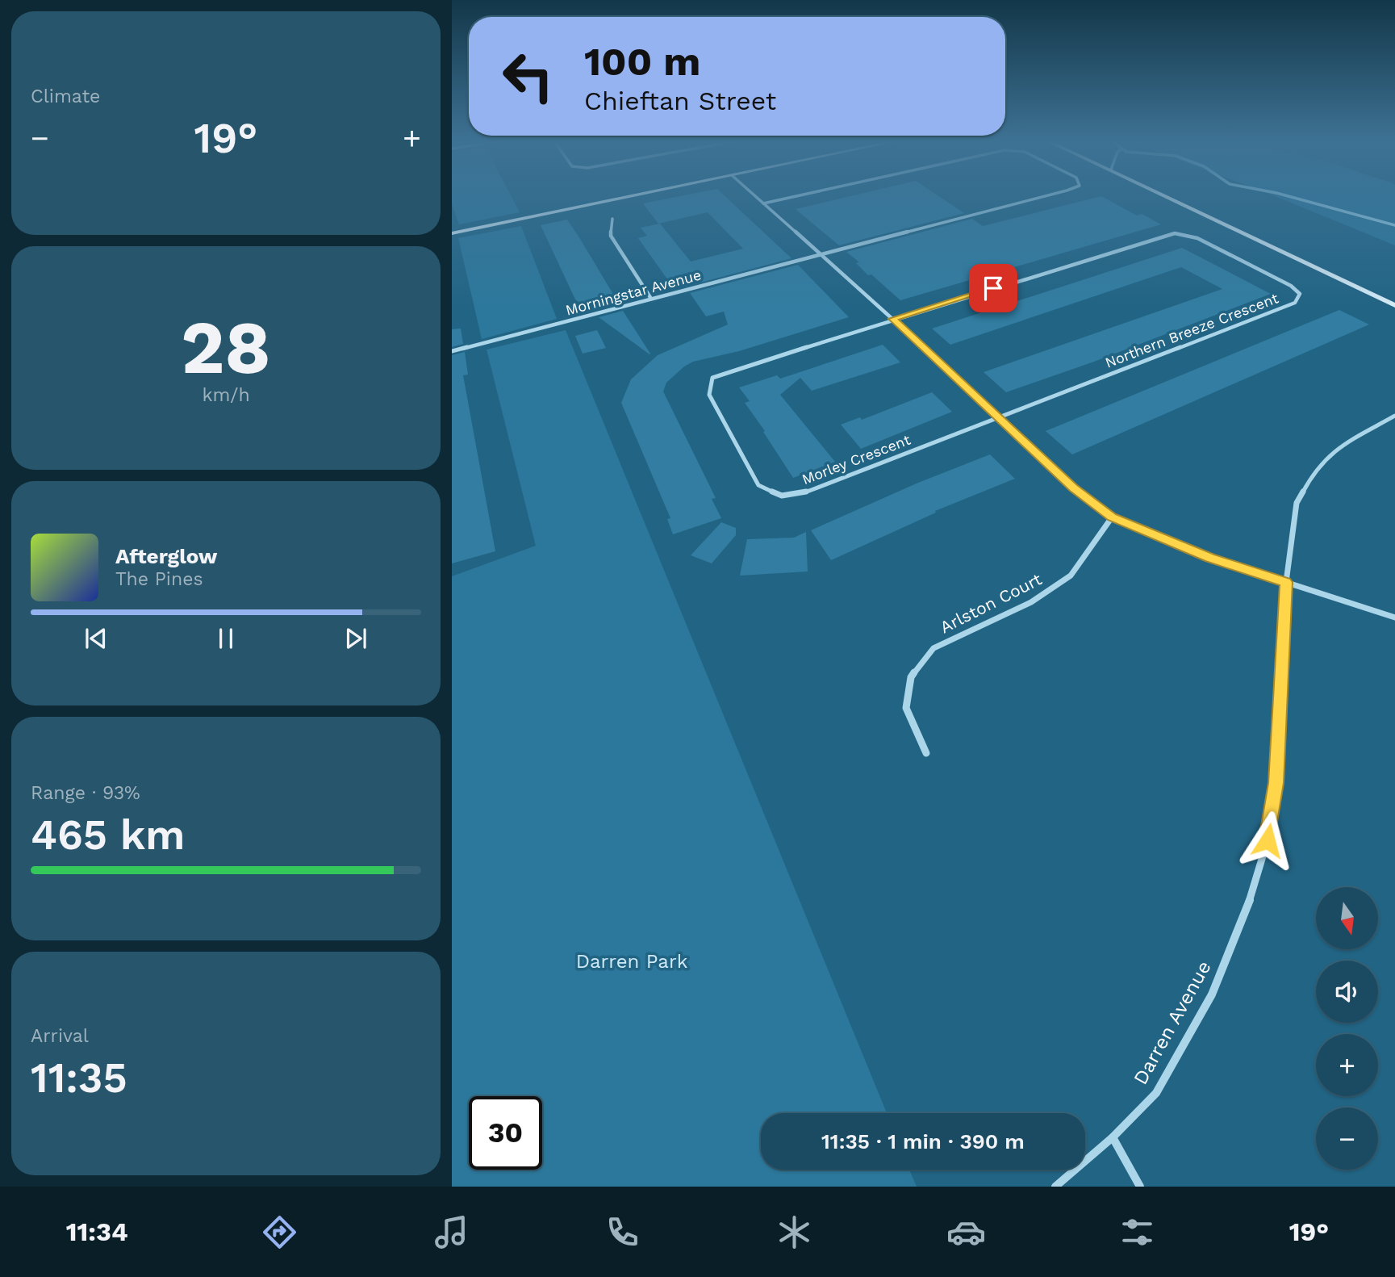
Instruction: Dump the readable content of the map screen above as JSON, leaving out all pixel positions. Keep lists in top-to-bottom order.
{
  "streets": {
    "street": [
      "Morningstar Avenue",
      "Northern Breeze Crescent",
      "Morley Crescent",
      "Arlston Court",
      "Darren Avenue"
    ]
  },
  "crossings": [
    ["Northern Breeze Crescent", "Morley Crescent"]
  ],
  "parks": ["Darren Park"],
  "north": "bottom",
  "page": {
    "tile": [
      "Climate",
      ["28", "km/h"],
      ["Range · 93%", "465 km"],
      ["Arrival", "11:35"]
    ],
    "turn": ["100 m", "Chieftan Street"],
    "heat": ["−", "19°", "+"],
    "song": ["Afterglow", "The Pines"],
    "map_buttons": ["+", "−"],
    "limit": "30",
    "trip": "11:35 · 1 min · 390 m",
    "tabs": ["11:34", "19°"]
  }
}
